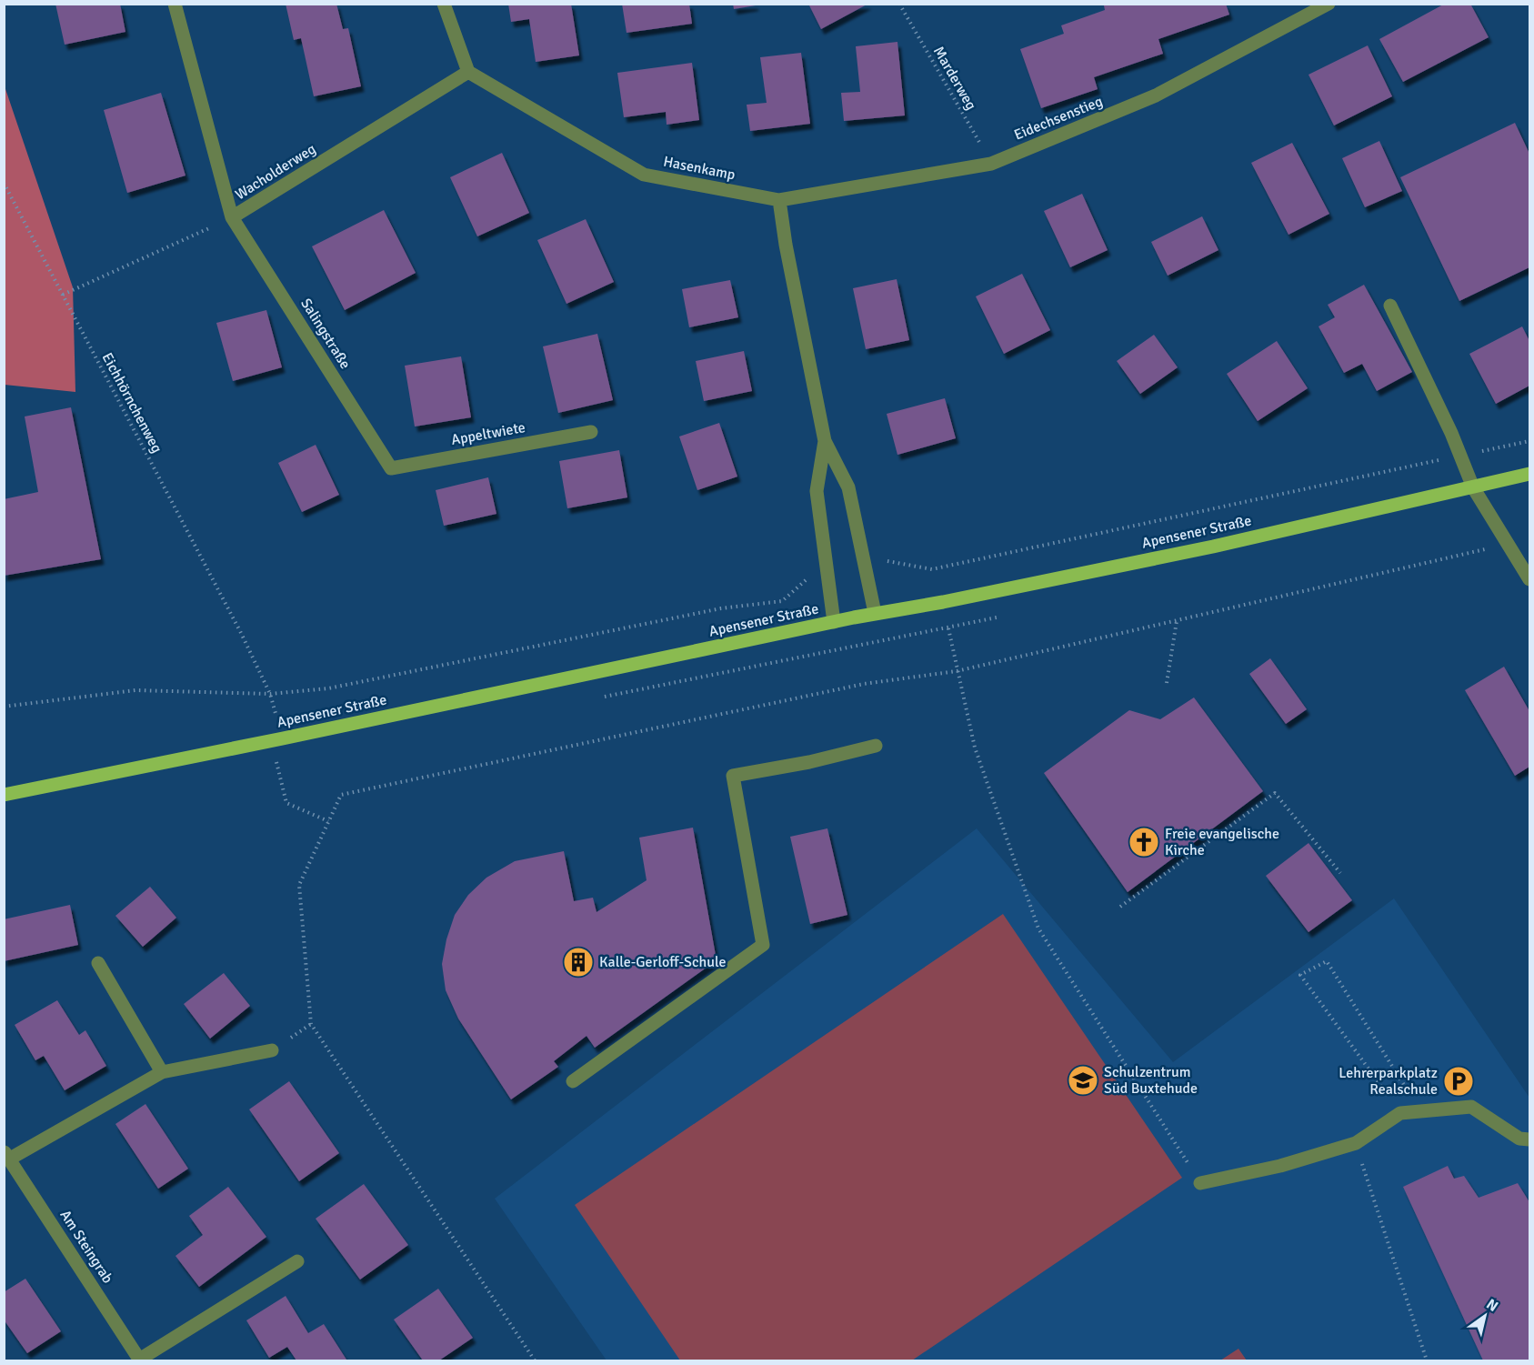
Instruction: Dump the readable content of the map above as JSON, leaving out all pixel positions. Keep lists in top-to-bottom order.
{
  "streets": {
    "main road": ["Apensener Straße"],
    "street": [
      "Eidechsenstieg",
      "Hasenkamp",
      "Wacholderweg",
      "Salingstraße",
      "Appeltwiete",
      "Am Steingrab"
    ],
    "path": ["Marderweg", "Eichhörnchenweg"]
  },
  "crossings": [
    ["Marderweg", "Eidechsenstieg"],
    ["Eidechsenstieg", "Hasenkamp"],
    ["Hasenkamp", "Wacholderweg"],
    ["Wacholderweg", "Salingstraße"],
    ["Salingstraße", "Appeltwiete"]
  ],
  "places": {
    "church": ["Freie evangelische Kirche"],
    "building": ["Kalle-Gerloff-Schule"],
    "school or university": ["Schulzentrum Süd Buxtehude"],
    "parking": ["Lehrerparkplatz Realschule"]
  },
  "north": "top right"
}
